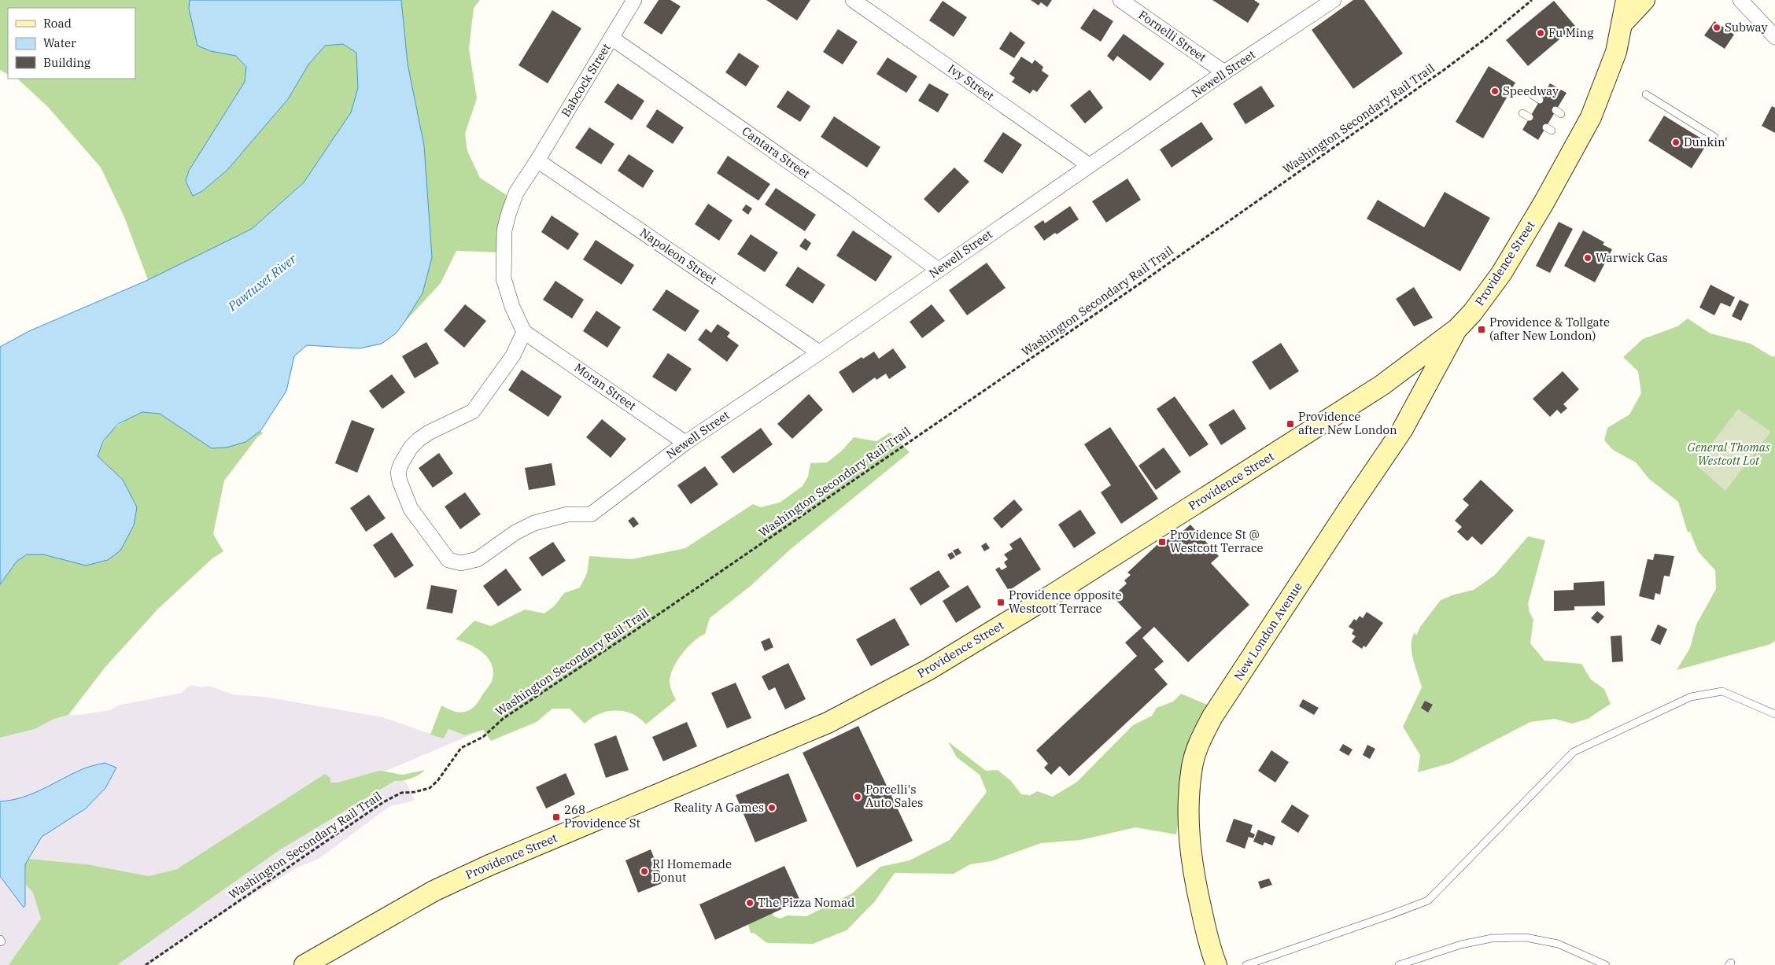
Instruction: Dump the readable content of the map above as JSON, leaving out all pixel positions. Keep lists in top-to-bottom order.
{
  "streets": {
    "main road": ["Providence Street", "New London Avenue"],
    "street": [
      "Fornelli Street",
      "Newell Street",
      "Babcock Street",
      "Ivy Street",
      "Cantara Street",
      "Napoleon Street",
      "Moran Street"
    ],
    "path": ["Washington Secondary Rail Trail"]
  },
  "crossings": [
    ["Fornelli Street", "Newell Street"],
    ["Newell Street", "Ivy Street"],
    ["Newell Street", "Cantara Street"],
    ["Newell Street", "Napoleon Street"],
    ["Newell Street", "Moran Street"],
    ["Babcock Street", "Cantara Street"],
    ["Babcock Street", "Napoleon Street"],
    ["Providence Street", "New London Avenue"]
  ],
  "water": ["Pawtuxet River"],
  "parks": ["General Thomas Westcott Lot"],
  "places": {
    "other": [
      "Subway",
      "Fu Ming",
      "Speedway",
      "Dunkin'",
      "Warwick Gas",
      "Porcelli's Auto Sales",
      "Reality A Games",
      "RI Homemade Donut",
      "The Pizza Nomad"
    ],
    "transit": [
      "Providence & Tollgate (after New London)",
      "Providence after New London",
      "Providence St @ Westcott Terrace",
      "Providence opposite Westcott Terrace",
      "268 Providence St"
    ]
  },
  "legend": ["Road", "Water", "Building"]
}
